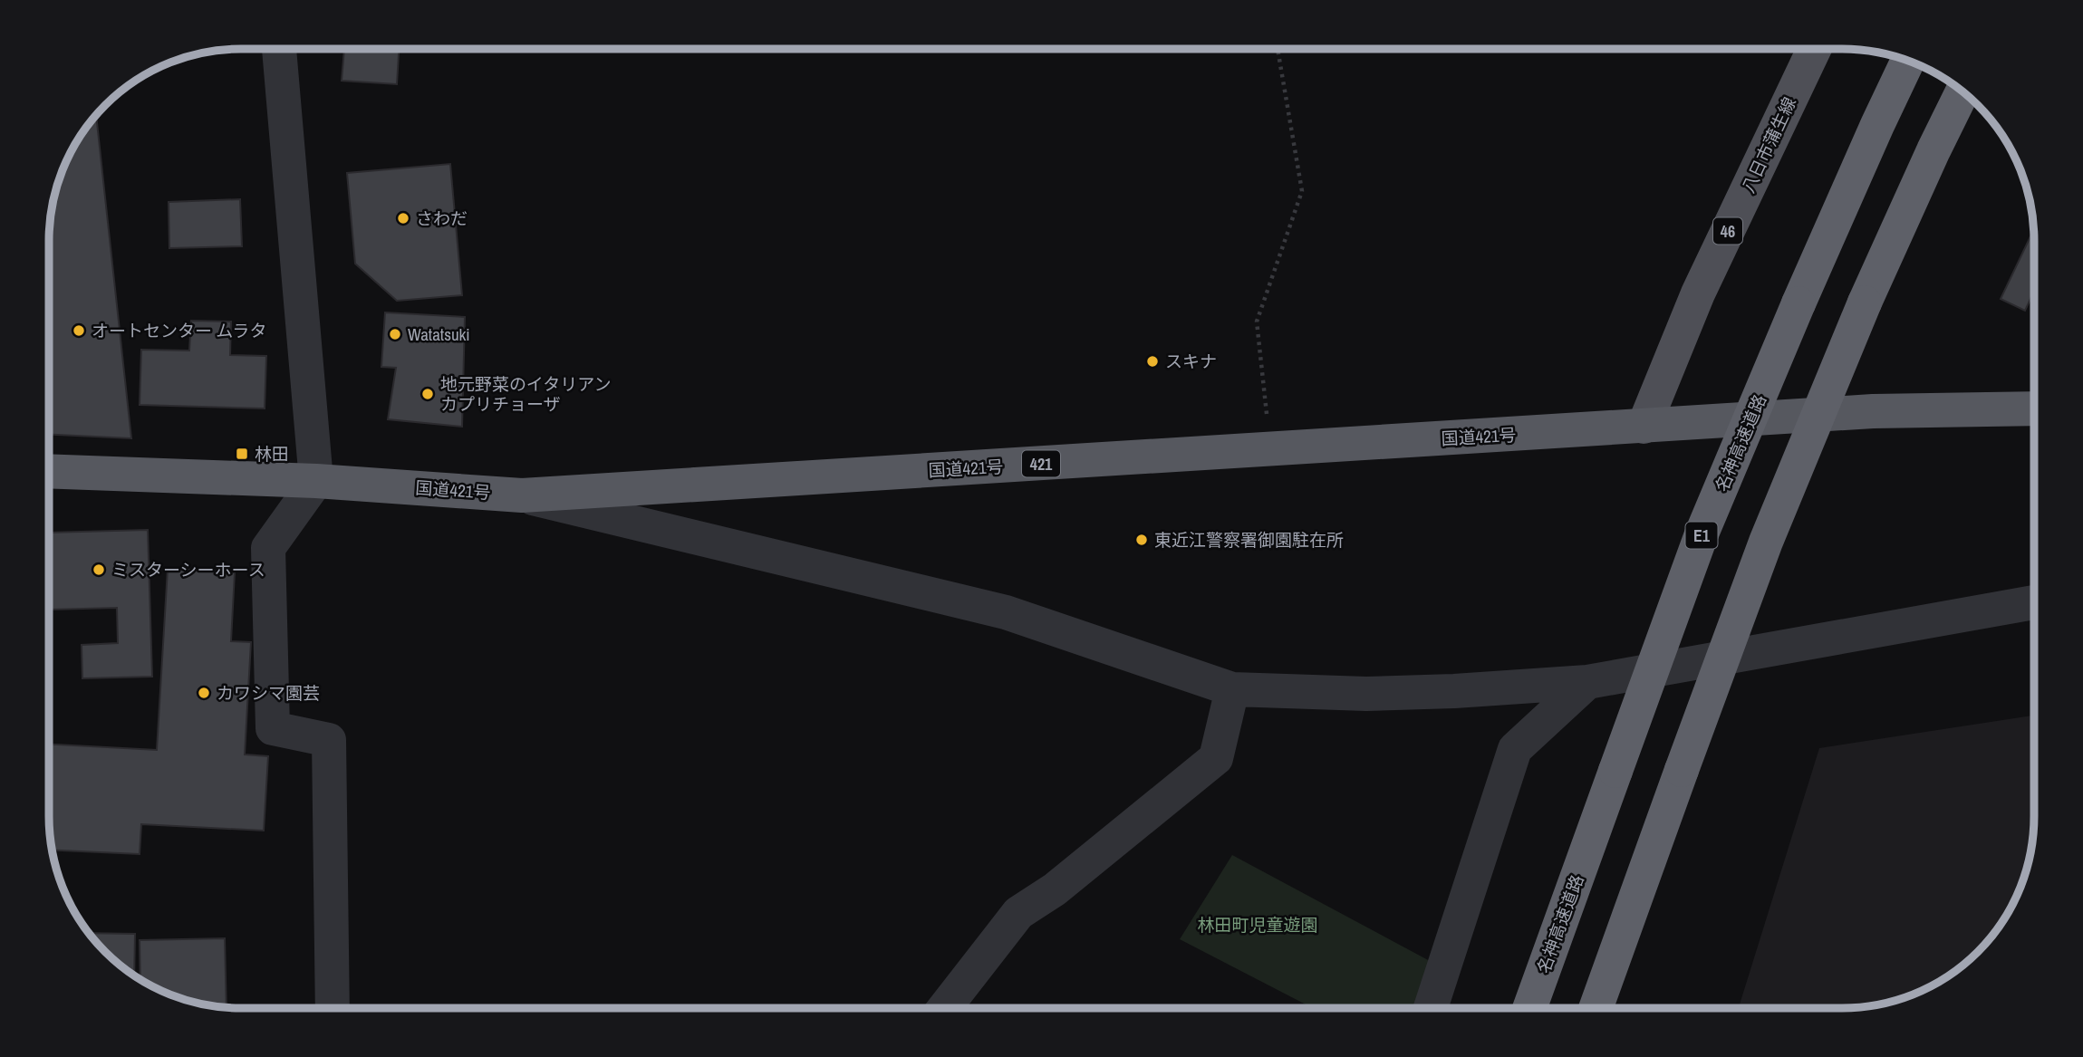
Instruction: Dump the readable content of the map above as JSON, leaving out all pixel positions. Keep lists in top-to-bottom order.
{
  "streets": {
    "highway": [
      "国道421号",
      "名神高速道路",
      "421",
      "E1"
    ],
    "main road": ["八日市蒲生線", "46"]
  },
  "crossings": [
    ["八日市蒲生線", "国道421号"]
  ],
  "parks": ["林田町児童遊園"],
  "places": {
    "other": [
      "さわだ",
      "オートセンター ムラタ",
      "Watatsuki",
      "スキナ",
      "地元野菜のイタリアン カプリチョーザ",
      "東近江警察署御園駐在所",
      "ミスターシーホース",
      "カワシマ園芸"
    ],
    "transit": ["林田"]
  }
}
